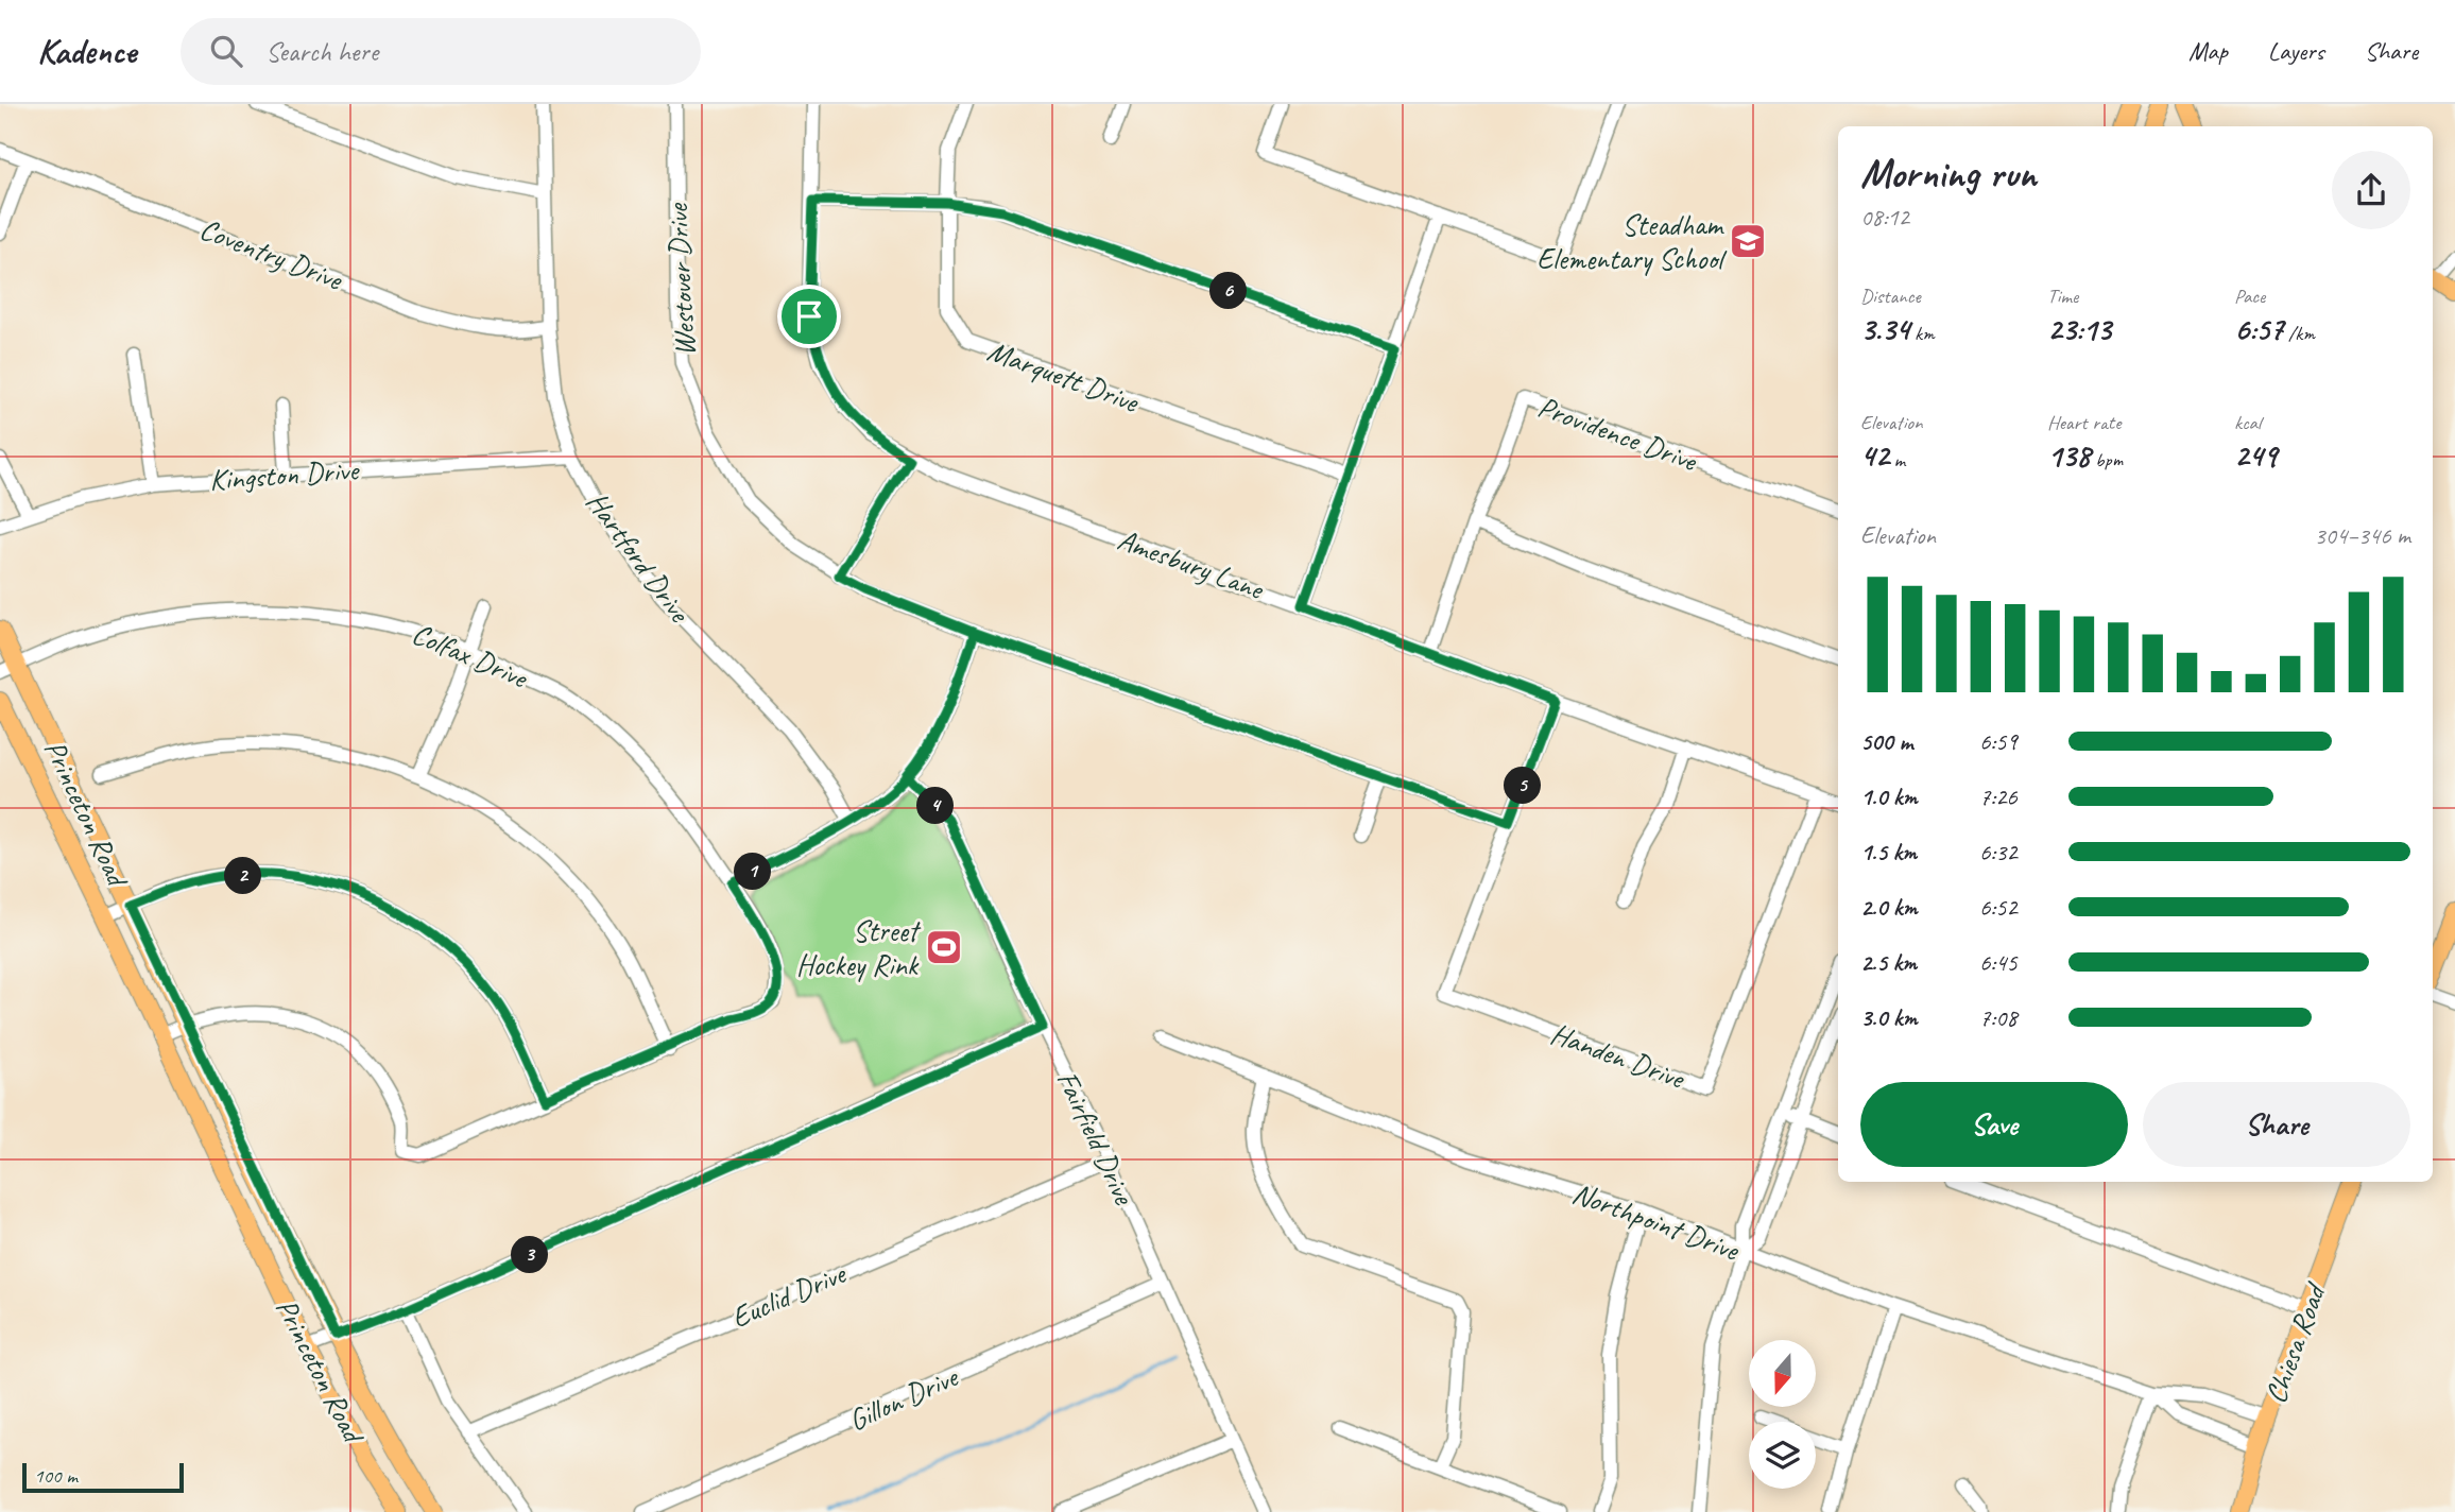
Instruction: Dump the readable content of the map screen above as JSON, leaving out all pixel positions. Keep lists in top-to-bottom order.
{
  "streets": {
    "main road": ["Princeton Road", "Chiesa Road"],
    "street": [
      "Coventry Drive",
      "Westover Drive",
      "Marquett Drive",
      "Providence Drive",
      "Kingston Drive",
      "Hartford Drive",
      "Amesbury Lane",
      "Colfax Drive",
      "Handen Drive",
      "Fairfield Drive",
      "Northpoint Drive",
      "Euclid Drive",
      "Gillon Drive"
    ]
  },
  "crossings": [
    ["Coventry Drive", "Hartford Drive"],
    ["Westover Drive", "Handen Drive"],
    ["Providence Drive", "Amesbury Lane"],
    ["Kingston Drive", "Hartford Drive"],
    ["Amesbury Lane", "Handen Drive"],
    ["Colfax Drive", "Princeton Road"],
    ["Fairfield Drive", "Euclid Drive"],
    ["Fairfield Drive", "Gillon Drive"],
    ["Northpoint Drive", "Chiesa Road"]
  ],
  "places": {
    "school or university": ["Steadham Elementary School"],
    "sports": ["Street Hockey Rink"]
  },
  "scale_bar": "100 m",
  "north": "bottom",
  "page": {
    "header": "Kadence",
    "search": "Search here",
    "nav": ["Map", "Layers", "Share"],
    "heading": ["Morning run", "08:12"],
    "stats": [
      ["Distance", "3.34 km"],
      ["Time", "23:13"],
      ["Pace", "6:57 /km"],
      ["Elevation", "42 m"],
      ["Heart rate", "138 bpm"],
      ["kcal", "249"]
    ],
    "pins": [
      "6",
      "5",
      "4",
      "1",
      "2",
      "3"
    ],
    "chart": ["Elevation", "304–346 m"],
    "list": [
      {
        "name": "500 m",
        "note": "6:59"
      },
      {
        "name": "1.0 km",
        "note": "7:26"
      },
      {
        "name": "1.5 km",
        "note": "6:32"
      },
      {
        "name": "2.0 km",
        "note": "6:52"
      },
      {
        "name": "2.5 km",
        "note": "6:45"
      },
      {
        "name": "3.0 km",
        "note": "7:08"
      }
    ],
    "buttons": ["Save", "Share"],
    "scale": "100 m"
  }
}
